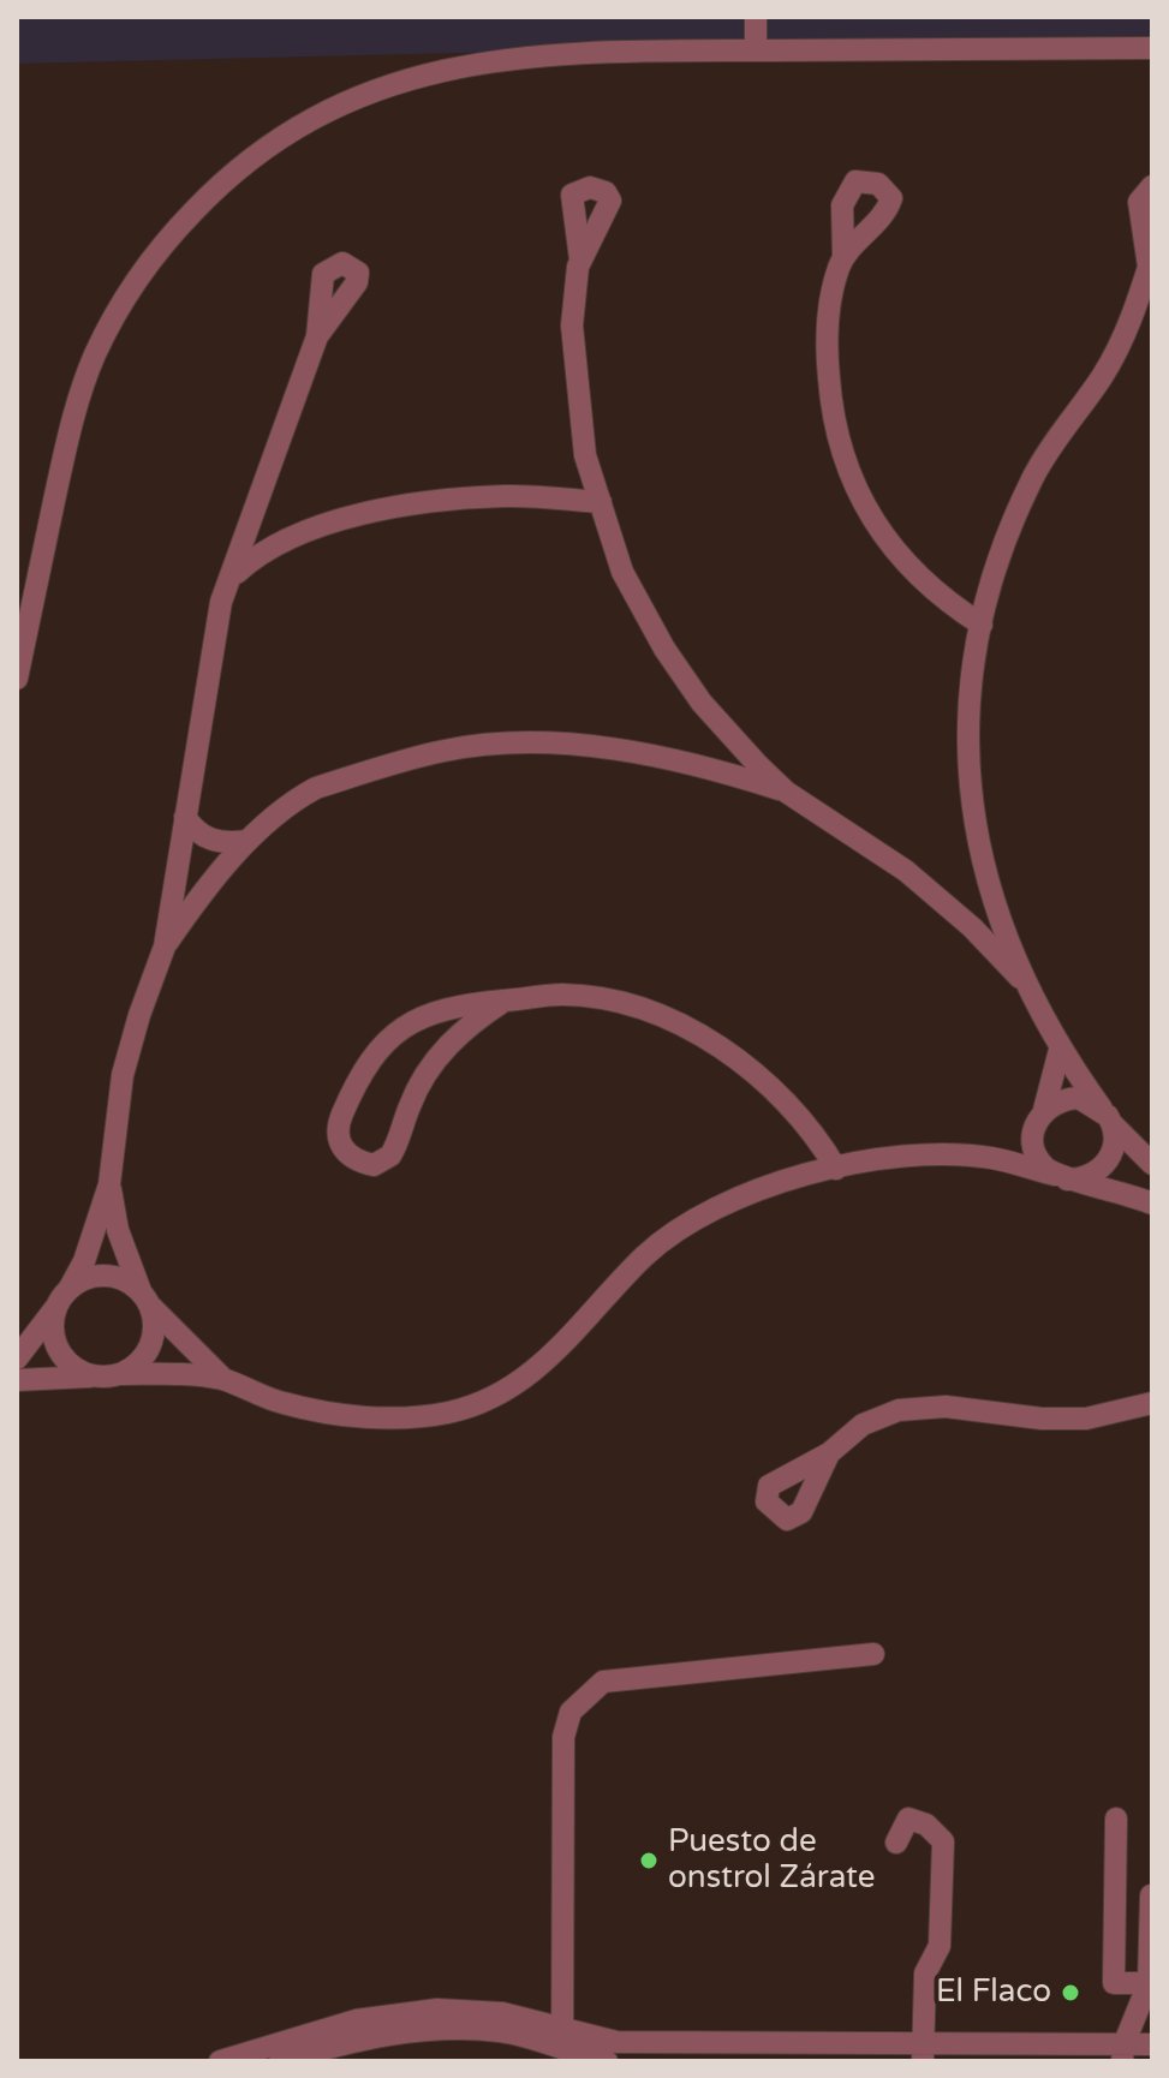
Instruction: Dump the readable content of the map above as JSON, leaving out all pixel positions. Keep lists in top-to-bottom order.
{
  "places": ["Puesto de onstrol Zárate", "El Flaco"]
}
